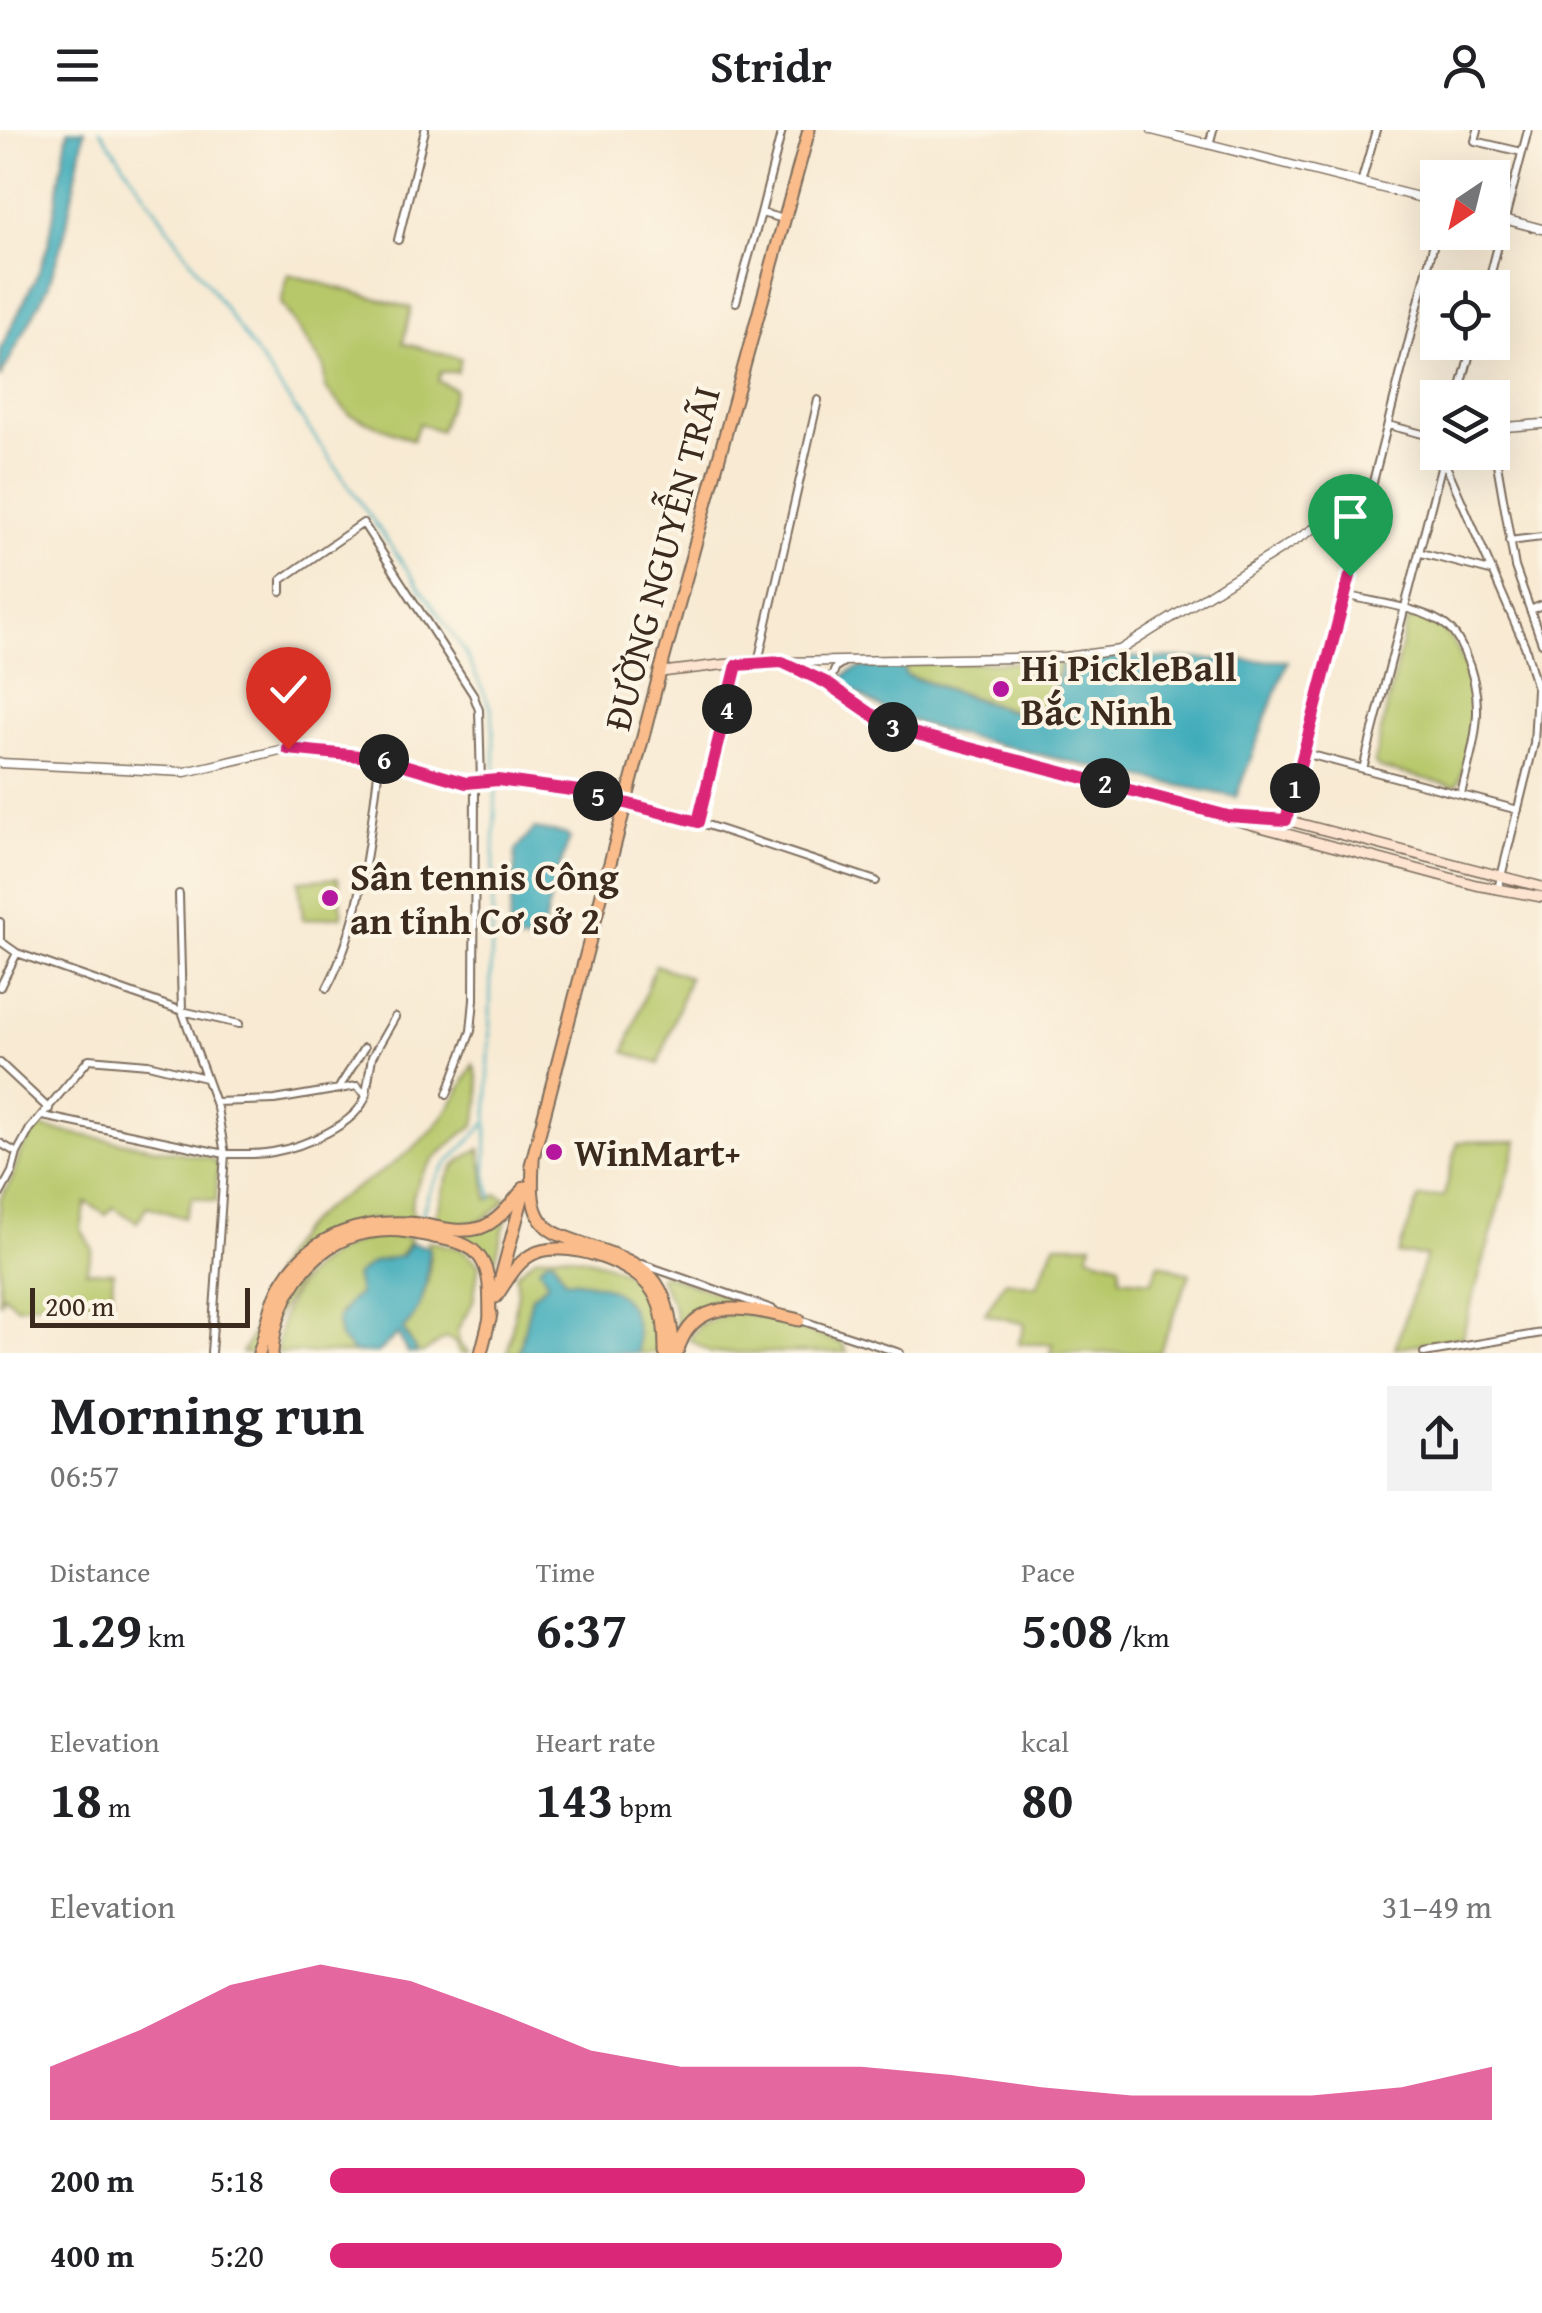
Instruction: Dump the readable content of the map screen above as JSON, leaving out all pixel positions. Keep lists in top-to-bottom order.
{
  "streets": {
    "highway": ["ĐƯỜNG NGUYỄN TRÃI"]
  },
  "places": ["Hi PickleBall Bắc Ninh", "Sân tennis Công an tỉnh Cơ sở 2", "WinMart+"],
  "scale_bar": "200 m",
  "north": "bottom left",
  "page": {
    "header": "Stridr",
    "pins": [
      "4",
      "3",
      "6",
      "2",
      "1",
      "5"
    ],
    "scale": "200 m",
    "heading": ["Morning run", "06:57"],
    "stats": [
      ["Distance", "1.29 km"],
      ["Time", "6:37"],
      ["Pace", "5:08 /km"],
      ["Elevation", "18 m"],
      ["Heart rate", "143 bpm"],
      ["kcal", "80"]
    ],
    "chart": ["Elevation", "31–49 m"],
    "list": [
      {
        "name": "200 m",
        "note": "5:18"
      },
      {
        "name": "400 m",
        "note": "5:20"
      }
    ]
  }
}
